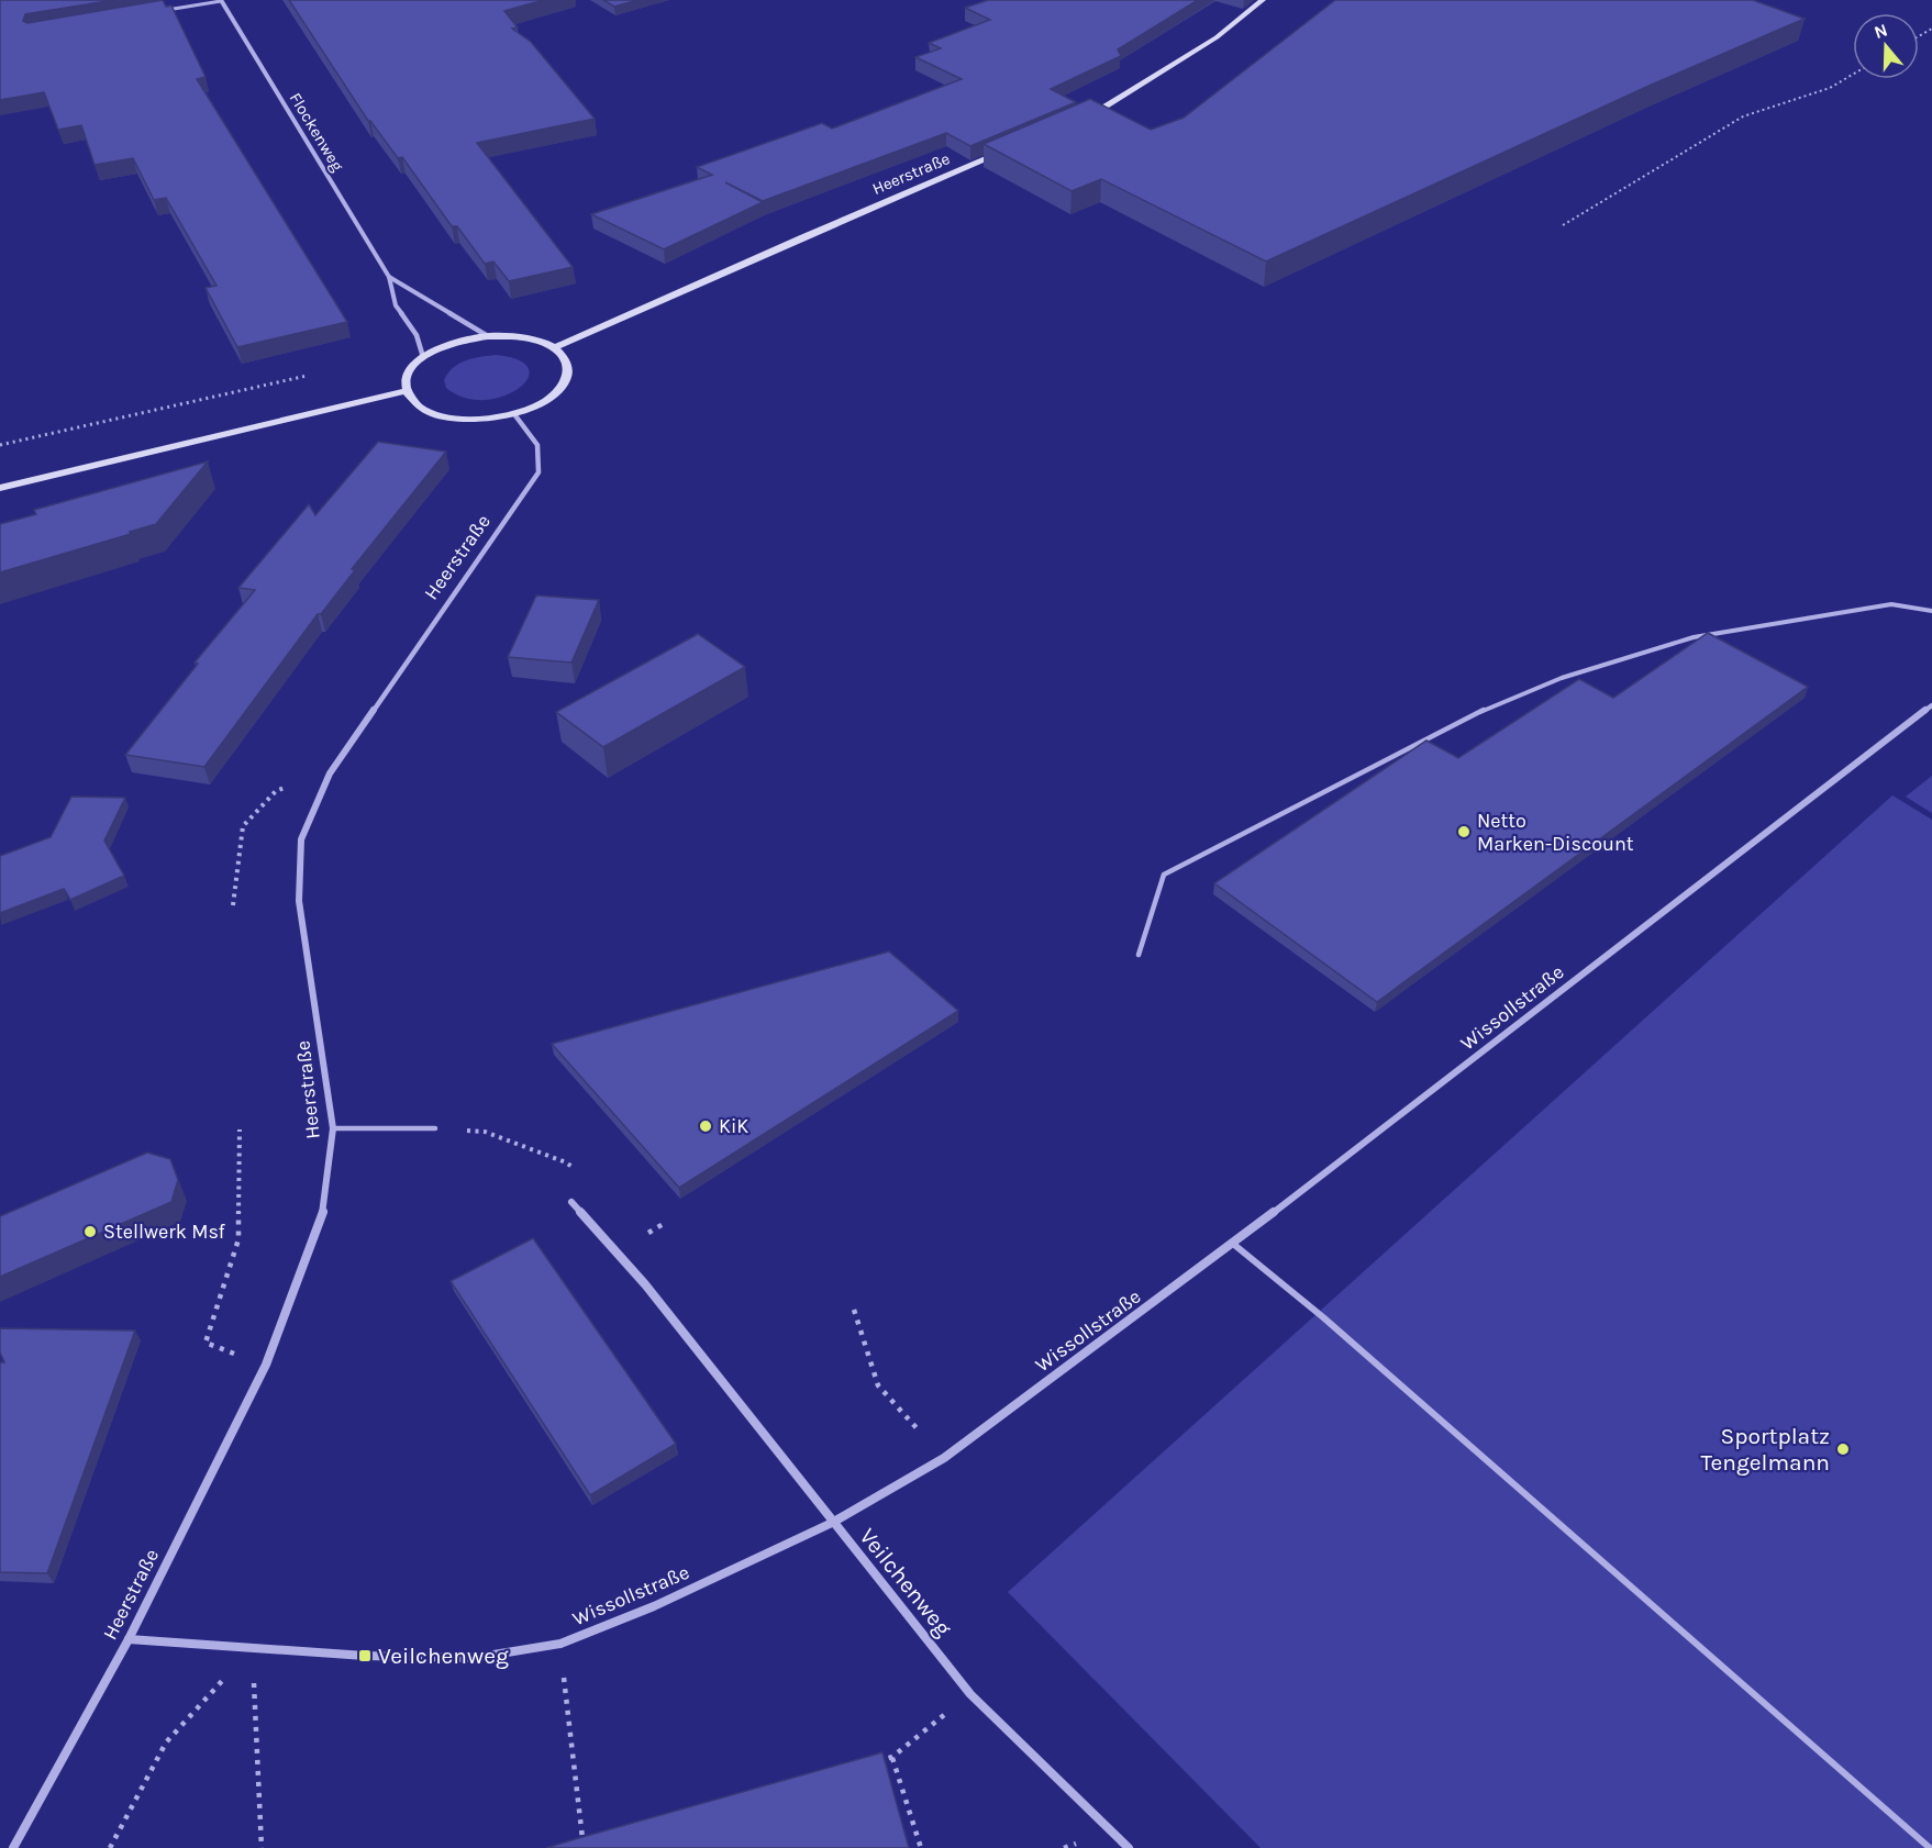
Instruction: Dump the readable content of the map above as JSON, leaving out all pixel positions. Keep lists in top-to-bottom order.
{
  "streets": {
    "street": [
      "Flockenweg",
      "Heerstraße",
      "Wissollstraße",
      "Veilchenweg"
    ]
  },
  "crossings": [
    ["Heerstraße", "Wissollstraße"],
    ["Wissollstraße", "Veilchenweg"]
  ],
  "places": {
    "other": [
      "Netto Marken-Discount",
      "KiK",
      "Stellwerk Msf",
      "Sportplatz Tengelmann"
    ],
    "transit": ["Veilchenweg"]
  },
  "north": "top"
}
